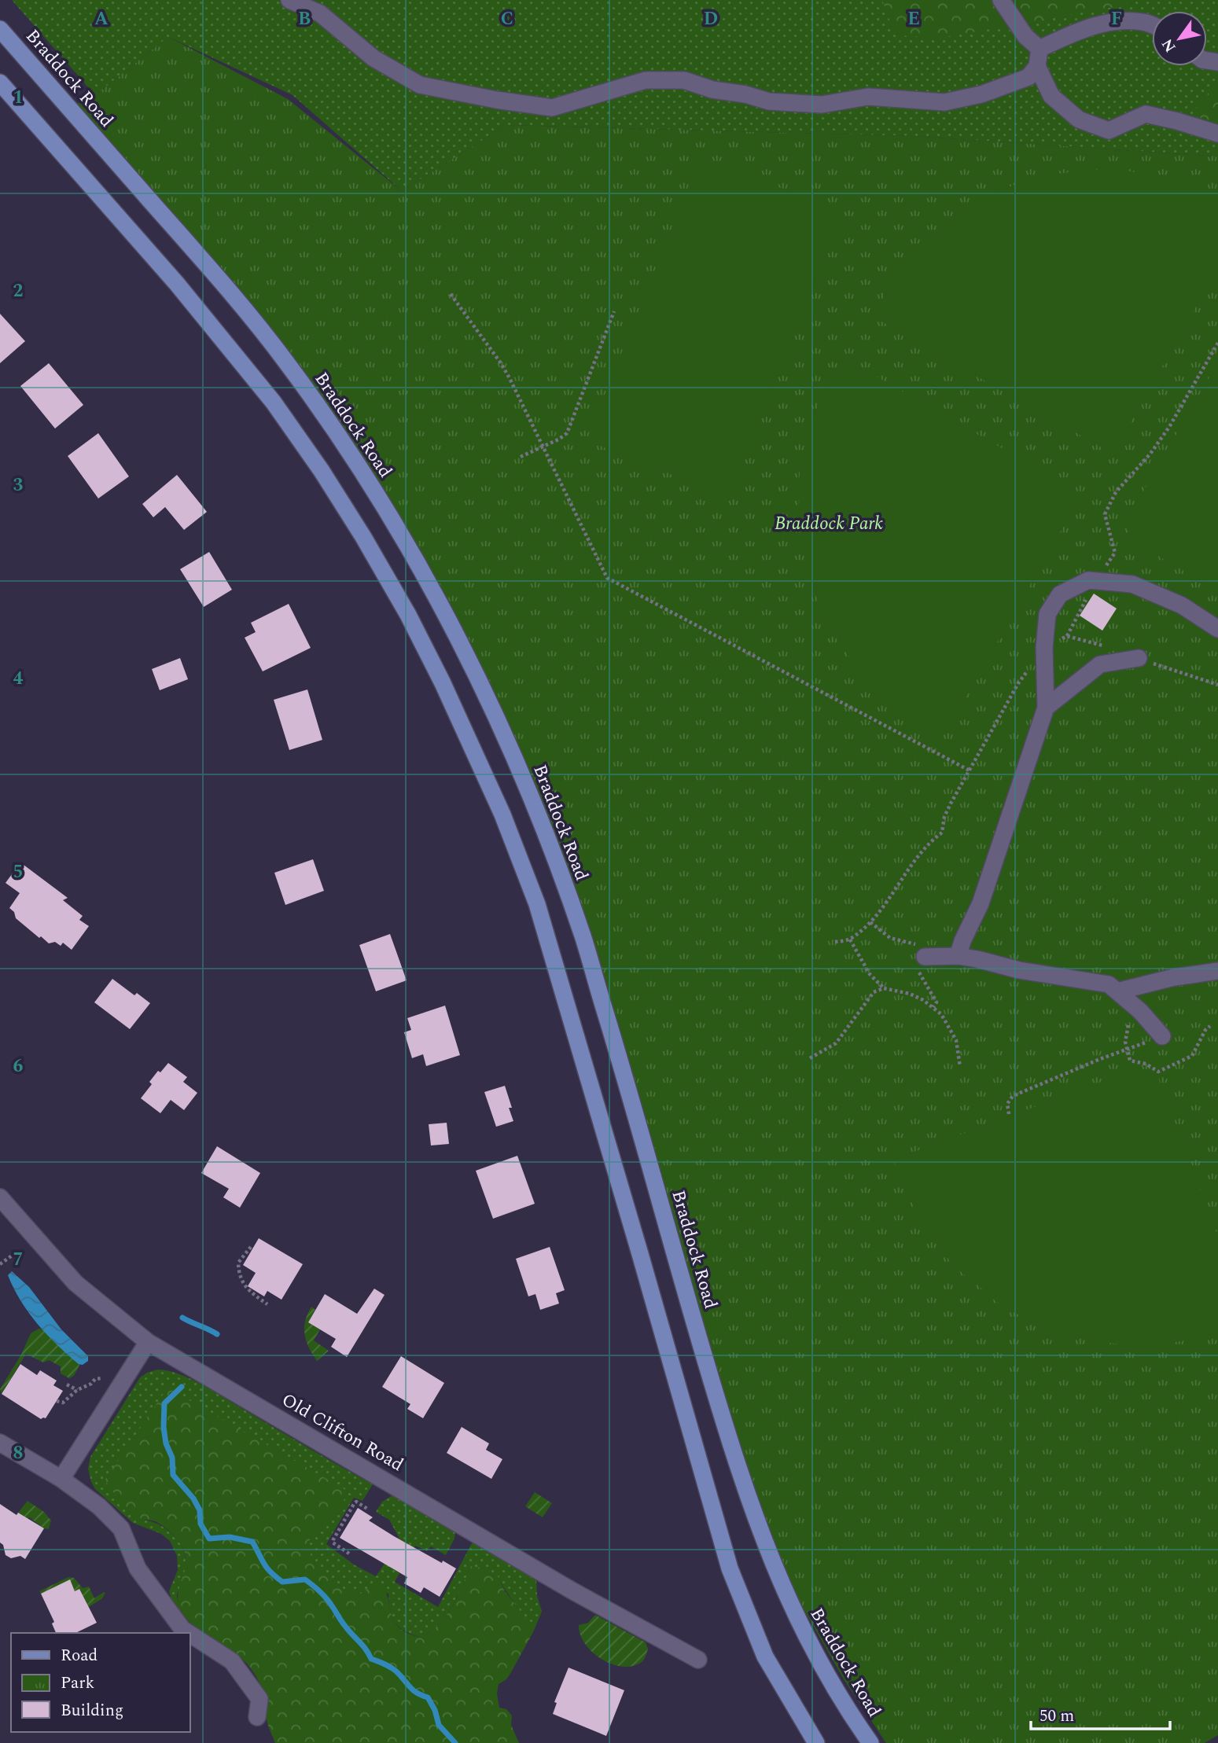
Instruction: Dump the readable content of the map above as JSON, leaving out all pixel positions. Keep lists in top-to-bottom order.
{
  "streets": {
    "main road": ["Braddock Road"],
    "street": ["Old Clifton Road"]
  },
  "parks": ["Braddock Park"],
  "legend": ["Road", "Park", "Building"],
  "scale_bar": "50 m",
  "north": "bottom left",
  "grid": {
    "columns": [
      "A",
      "B",
      "C",
      "D",
      "E",
      "F"
    ],
    "rows": [
      "1",
      "2",
      "3",
      "4",
      "5",
      "6",
      "7",
      "8"
    ]
  }
}
